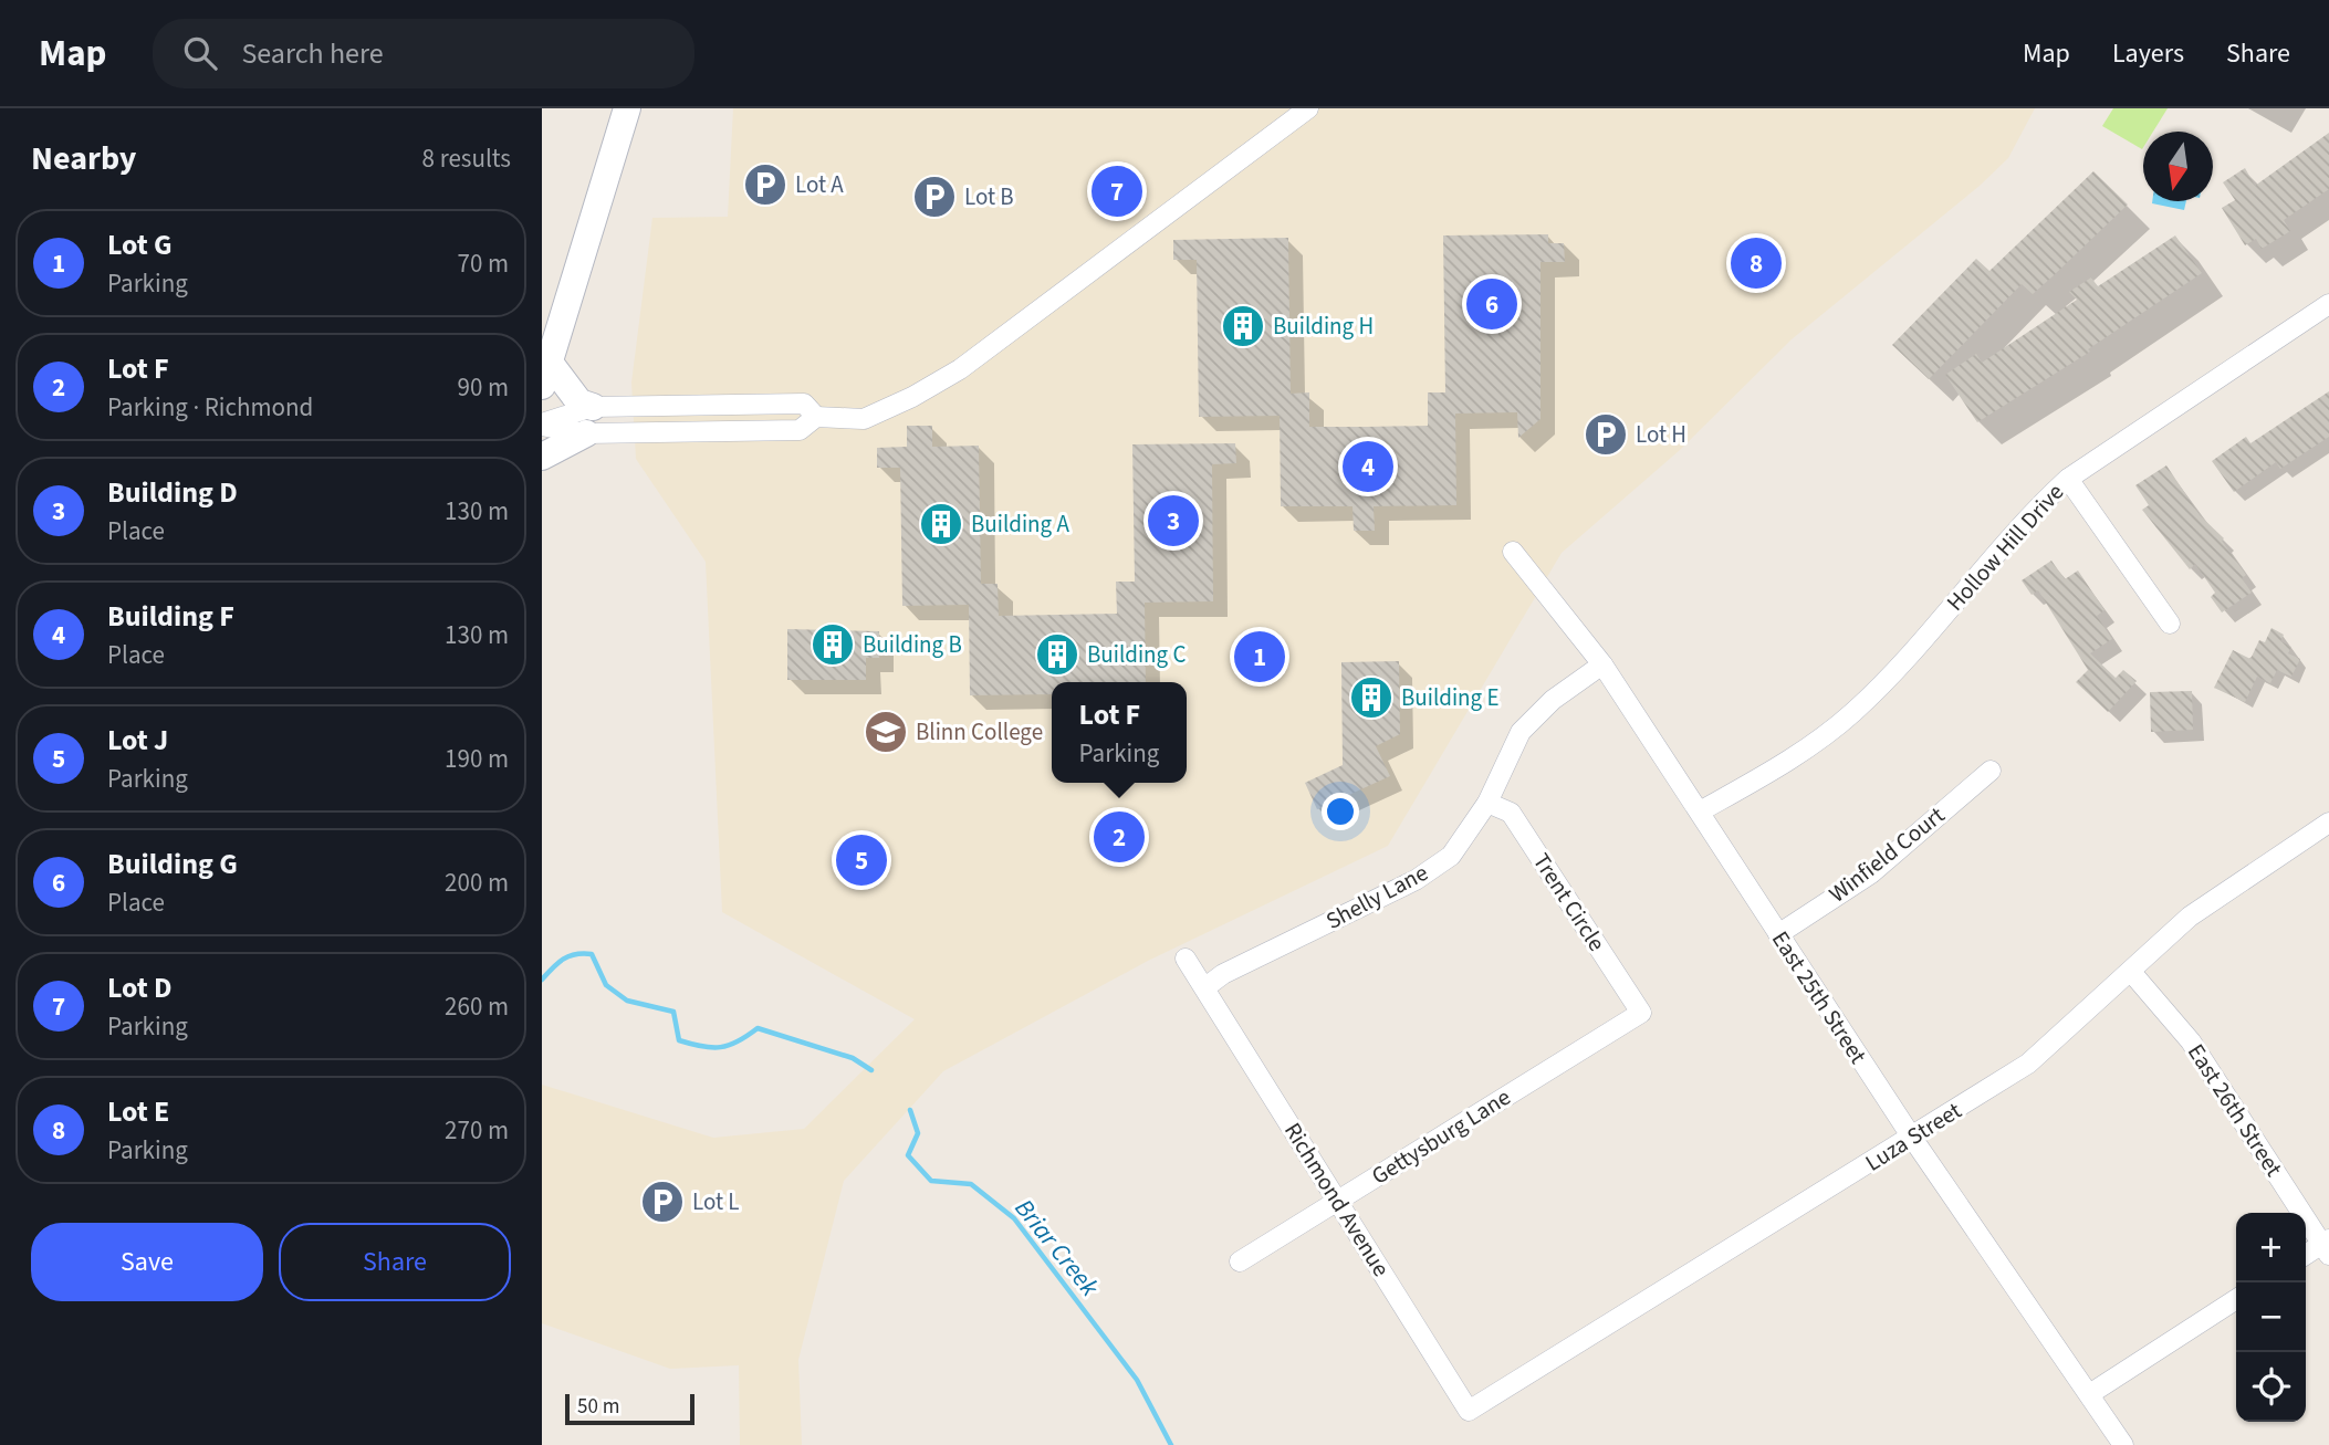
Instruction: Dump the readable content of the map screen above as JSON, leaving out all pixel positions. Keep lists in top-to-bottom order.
{
  "streets": {
    "street": [
      "Hollow Hill Drive",
      "Winfield Court",
      "Shelly Lane",
      "Trent Circle",
      "East 25th Street",
      "East 26th Street",
      "Gettysburg Lane",
      "Luza Street",
      "Richmond Avenue"
    ]
  },
  "crossings": [
    ["Hollow Hill Drive", "East 25th Street"],
    ["Winfield Court", "East 25th Street"],
    ["Shelly Lane", "Trent Circle"],
    ["Shelly Lane", "East 25th Street"],
    ["Shelly Lane", "Richmond Avenue"],
    ["Trent Circle", "Gettysburg Lane"],
    ["East 25th Street", "Luza Street"],
    ["East 26th Street", "Luza Street"],
    ["Gettysburg Lane", "Richmond Avenue"],
    ["Luza Street", "Richmond Avenue"]
  ],
  "water": ["Briar Creek"],
  "places": {
    "parking": [
      "Lot A",
      "Lot B",
      "Lot H",
      "Lot L"
    ],
    "building": [
      "Building H",
      "Building A",
      "Building B",
      "Building C",
      "Building E"
    ],
    "school or university": ["Blinn College"]
  },
  "scale_bar": "50 m",
  "north": "bottom",
  "page": {
    "header": "Map",
    "search": "Search here",
    "nav": ["Map", "Layers", "Share"],
    "heading": ["Nearby", "8 results"],
    "pins": [
      "7",
      "8",
      "6",
      "4",
      "3",
      "1",
      "2",
      "5"
    ],
    "list": [
      {
        "mark": "1",
        "name": "Lot G",
        "note": "Parking",
        "value": "70 m"
      },
      {
        "mark": "2",
        "name": "Lot F",
        "note": "Parking · Richmond",
        "value": "90 m"
      },
      {
        "mark": "3",
        "name": "Building D",
        "note": "Place",
        "value": "130 m"
      },
      {
        "mark": "4",
        "name": "Building F",
        "note": "Place",
        "value": "130 m"
      },
      {
        "mark": "5",
        "name": "Lot J",
        "note": "Parking",
        "value": "190 m"
      },
      {
        "mark": "6",
        "name": "Building G",
        "note": "Place",
        "value": "200 m"
      },
      {
        "mark": "7",
        "name": "Lot D",
        "note": "Parking",
        "value": "260 m"
      },
      {
        "mark": "8",
        "name": "Lot E",
        "note": "Parking",
        "value": "270 m"
      }
    ],
    "popup": ["Lot F", "Parking"],
    "buttons": ["Save", "Share"],
    "map_buttons": ["+", "−"],
    "scale": "50 m"
  }
}
